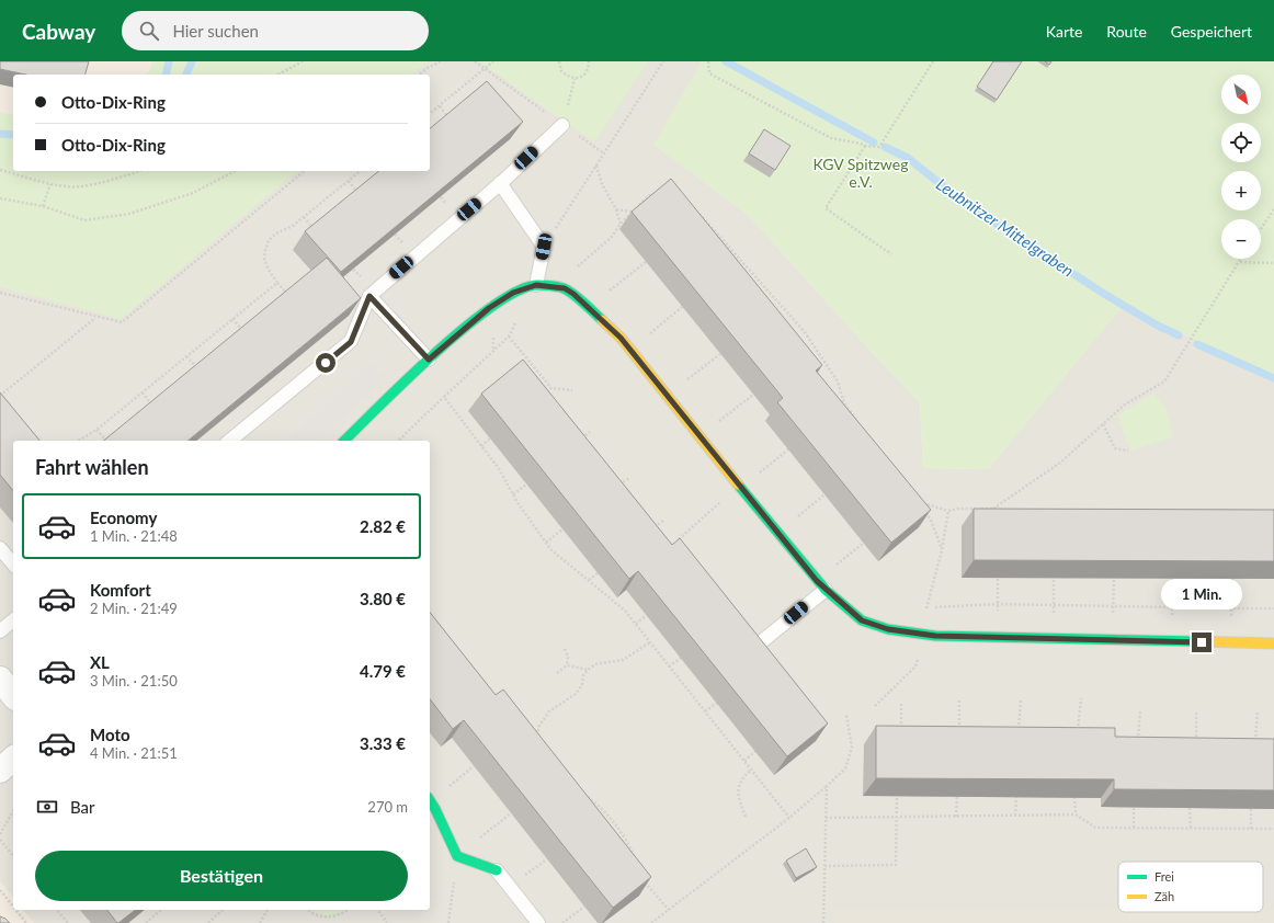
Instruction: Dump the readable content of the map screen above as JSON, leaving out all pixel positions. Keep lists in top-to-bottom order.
{
  "water": ["Leubnitzer Mittelgraben"],
  "parks": ["KGV Spitzweg e.V."],
  "legend": ["Frei", "Zäh"],
  "north": "bottom right",
  "page": {
    "header": "Cabway",
    "search": "Hier suchen",
    "nav": ["Karte", "Route", "Gespeichert"],
    "map_buttons": ["+", "−"],
    "banner": ["Otto-Dix-Ring", "Otto-Dix-Ring"],
    "heading": "Fahrt wählen",
    "list": [
      {
        "name": "Economy",
        "note": "1 Min. · 21:48",
        "value": "2.82 €"
      },
      {
        "name": "Komfort",
        "note": "2 Min. · 21:49",
        "value": "3.80 €"
      },
      {
        "name": "XL",
        "note": "3 Min. · 21:50",
        "value": "4.79 €"
      },
      {
        "name": "Moto",
        "note": "4 Min. · 21:51",
        "value": "3.33 €"
      }
    ],
    "bubble": "1 Min.",
    "pay": ["Bar", "270 m"],
    "buttons": "Bestätigen"
  }
}
